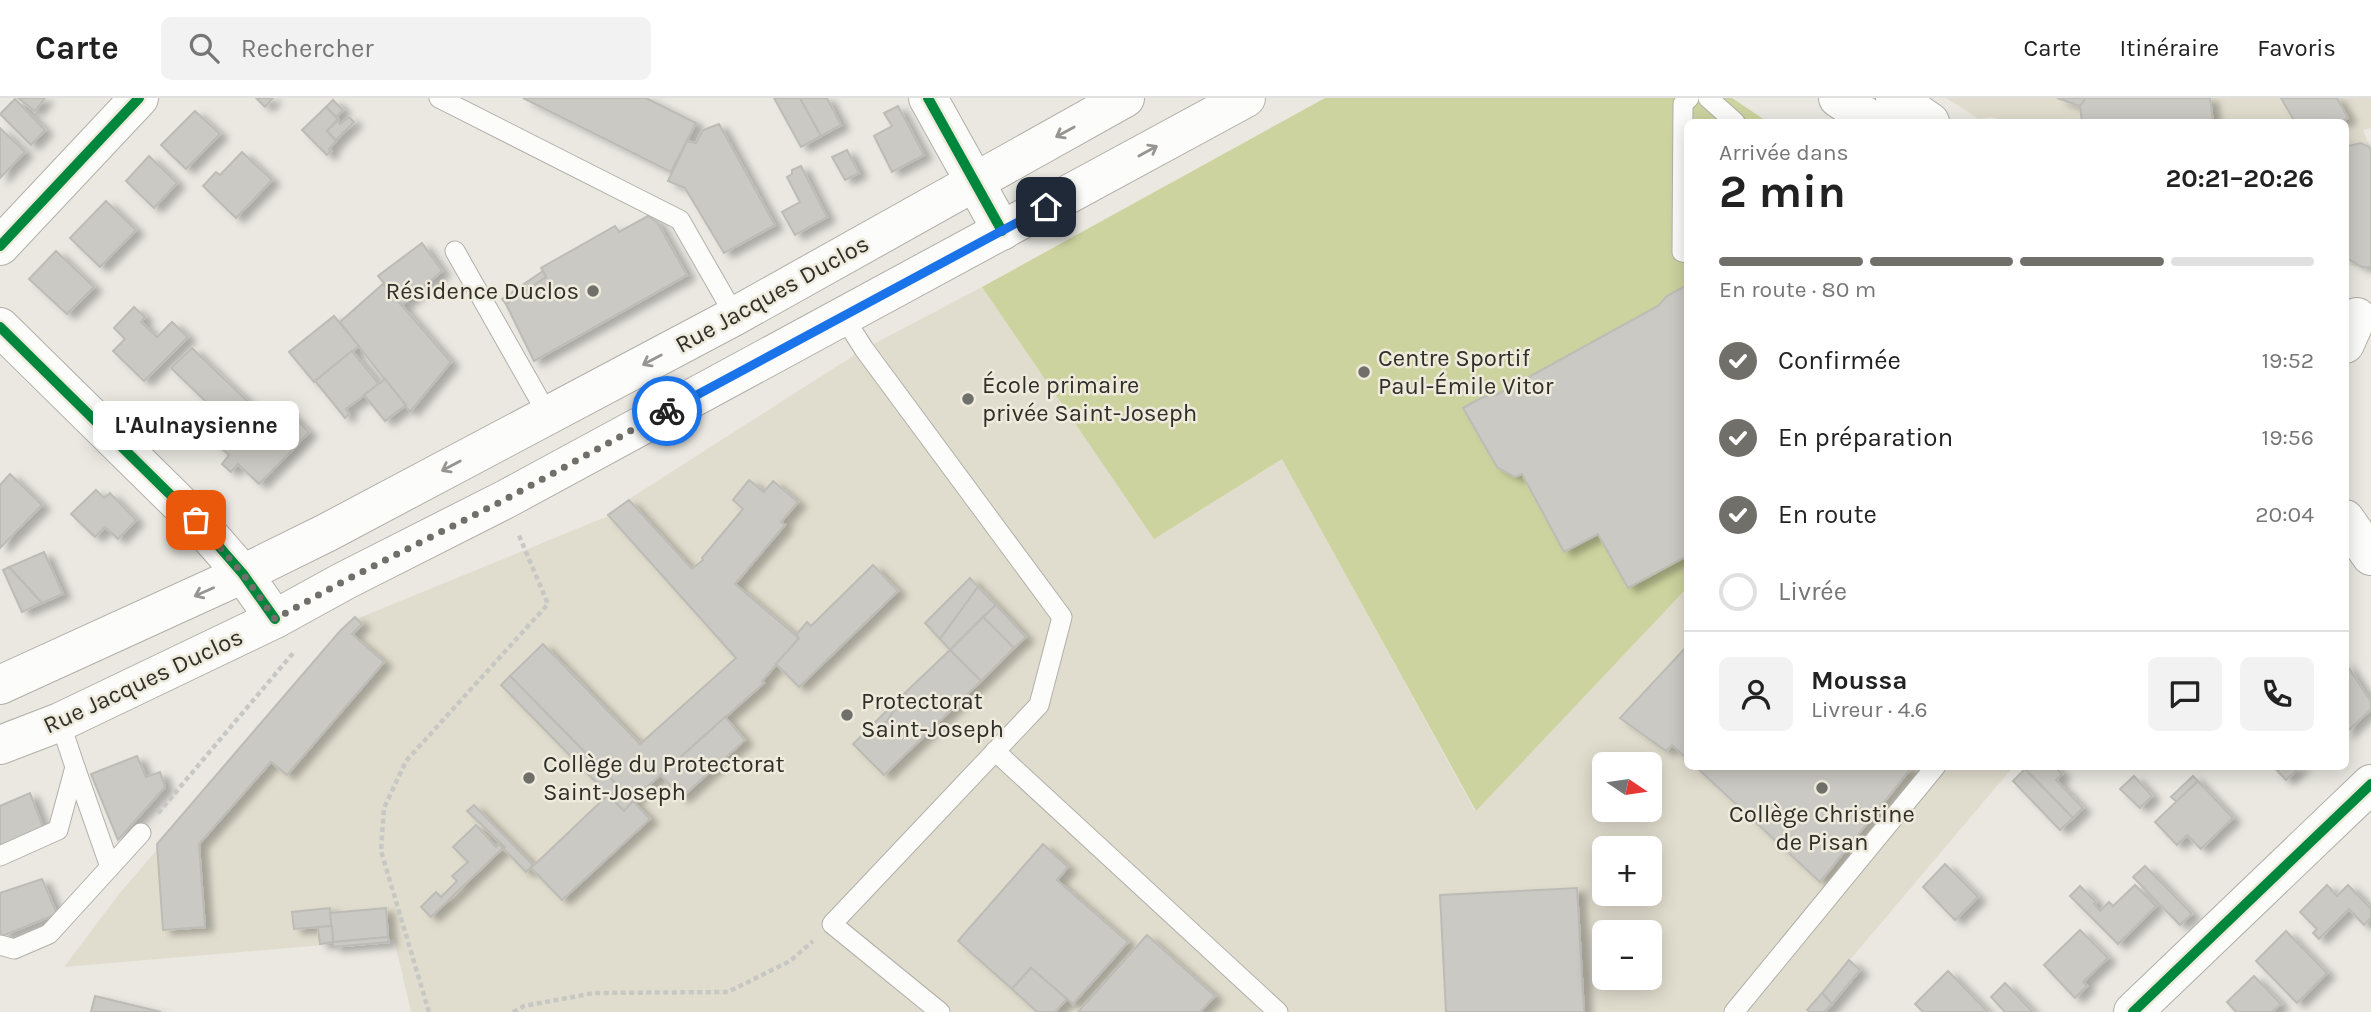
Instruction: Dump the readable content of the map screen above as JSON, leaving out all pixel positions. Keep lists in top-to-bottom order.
{
  "streets": {
    "main road": ["Rue Jacques Duclos"]
  },
  "places": [
    "Résidence Duclos",
    "Centre Sportif Paul-Émile Vitor",
    "École primaire privée Saint-Joseph",
    "L'Aulnaysienne",
    "Protectorat Saint-Joseph",
    "Collège du Protectorat Saint-Joseph",
    "Collège Christine de Pisan"
  ],
  "north": "right",
  "page": {
    "header": "Carte",
    "search": "Rechercher",
    "nav": ["Carte", "Itinéraire", "Favoris"],
    "heading": ["2 min", "Arrivée dans", "20:21–20:26"],
    "panel": ["Moussa", "Livreur · 4.6"],
    "bar": "En route · 80 m",
    "list": [
      ["Confirmée", "19:52"],
      ["En préparation", "19:56"],
      ["En route", "20:04"],
      "Livrée"
    ],
    "bubble": "L'Aulnaysienne",
    "map_buttons": ["+", "−"]
  }
}
